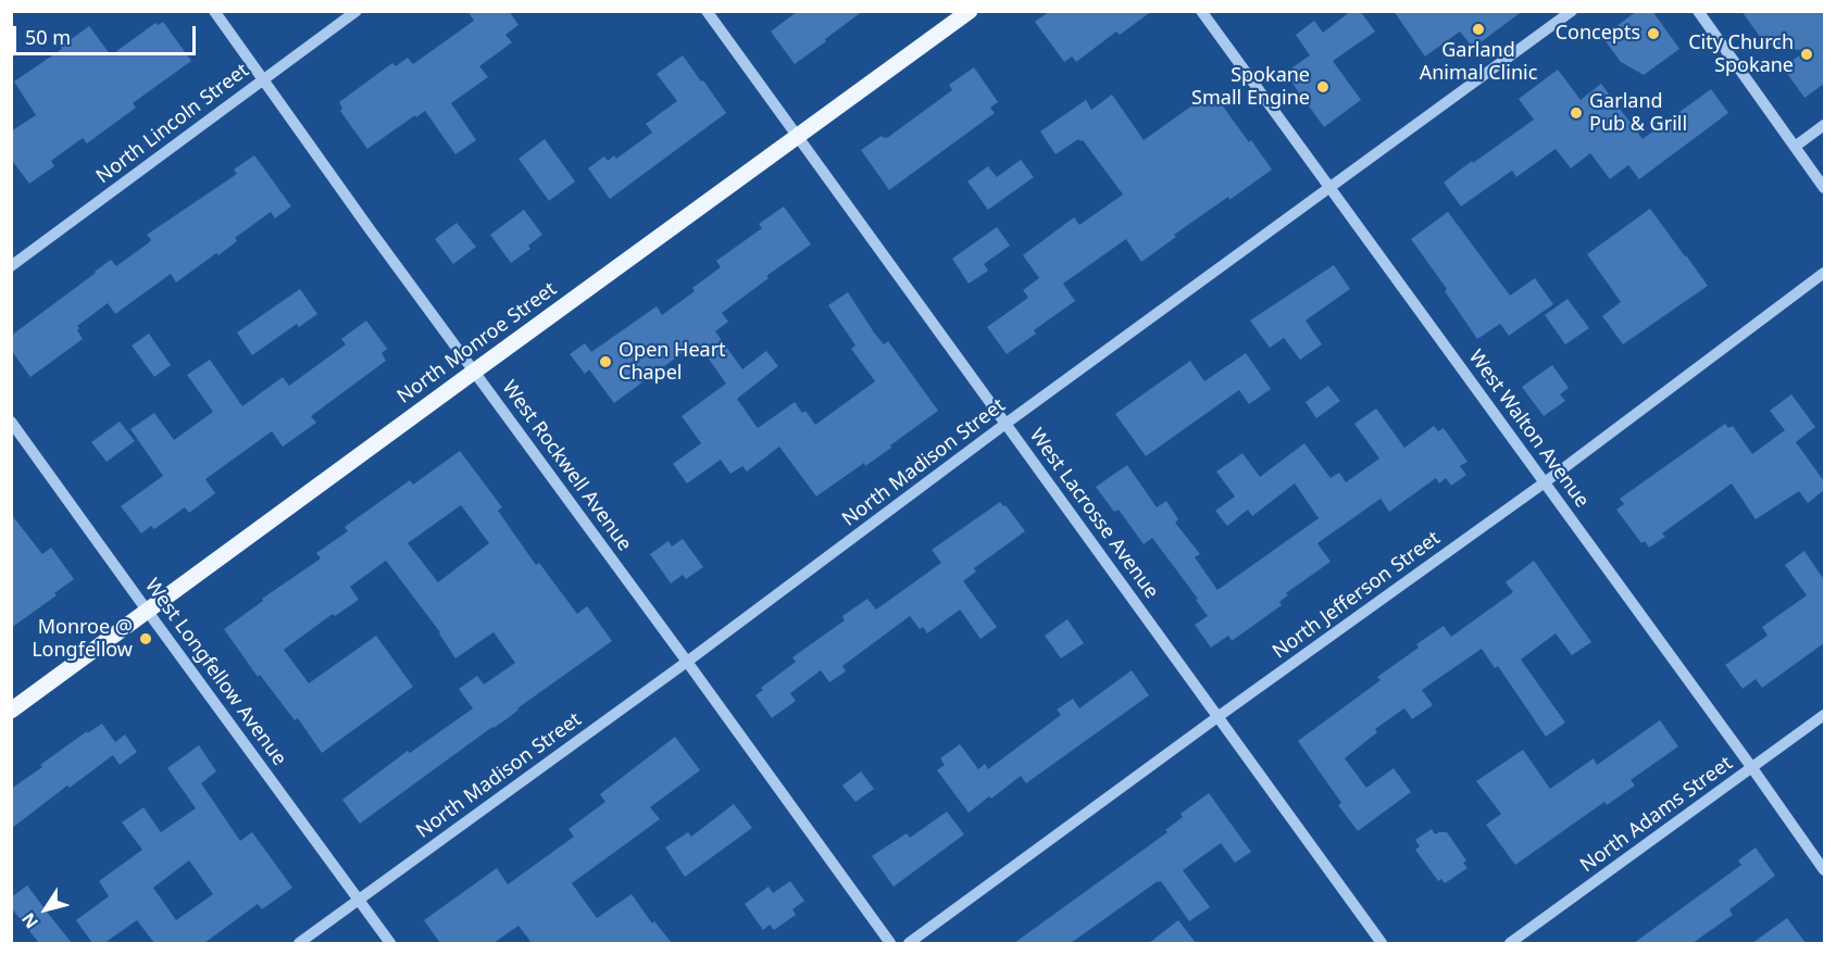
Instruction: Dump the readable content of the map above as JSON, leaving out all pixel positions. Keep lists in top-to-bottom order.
{
  "streets": {
    "main road": ["North Monroe Street"],
    "street": [
      "North Lincoln Street",
      "West Walton Avenue",
      "North Madison Street",
      "West Rockwell Avenue",
      "West Lacrosse Avenue",
      "North Jefferson Street",
      "West Longfellow Avenue",
      "North Adams Street"
    ]
  },
  "crossings": [
    ["North Lincoln Street", "West Rockwell Avenue"],
    ["North Monroe Street", "West Rockwell Avenue"],
    ["North Monroe Street", "West Lacrosse Avenue"],
    ["North Monroe Street", "West Longfellow Avenue"],
    ["West Walton Avenue", "North Madison Street"],
    ["West Walton Avenue", "North Jefferson Street"],
    ["West Walton Avenue", "North Adams Street"],
    ["North Madison Street", "West Rockwell Avenue"],
    ["North Madison Street", "West Lacrosse Avenue"],
    ["North Madison Street", "West Longfellow Avenue"],
    ["West Lacrosse Avenue", "North Jefferson Street"]
  ],
  "places": [
    "Garland Animal Clinic",
    "Concepts",
    "City Church Spokane",
    "Spokane Small Engine",
    "Garland Pub & Grill",
    "Open Heart Chapel",
    "Monroe @ Longfellow"
  ],
  "scale_bar": "50 m",
  "north": "bottom left"
}
